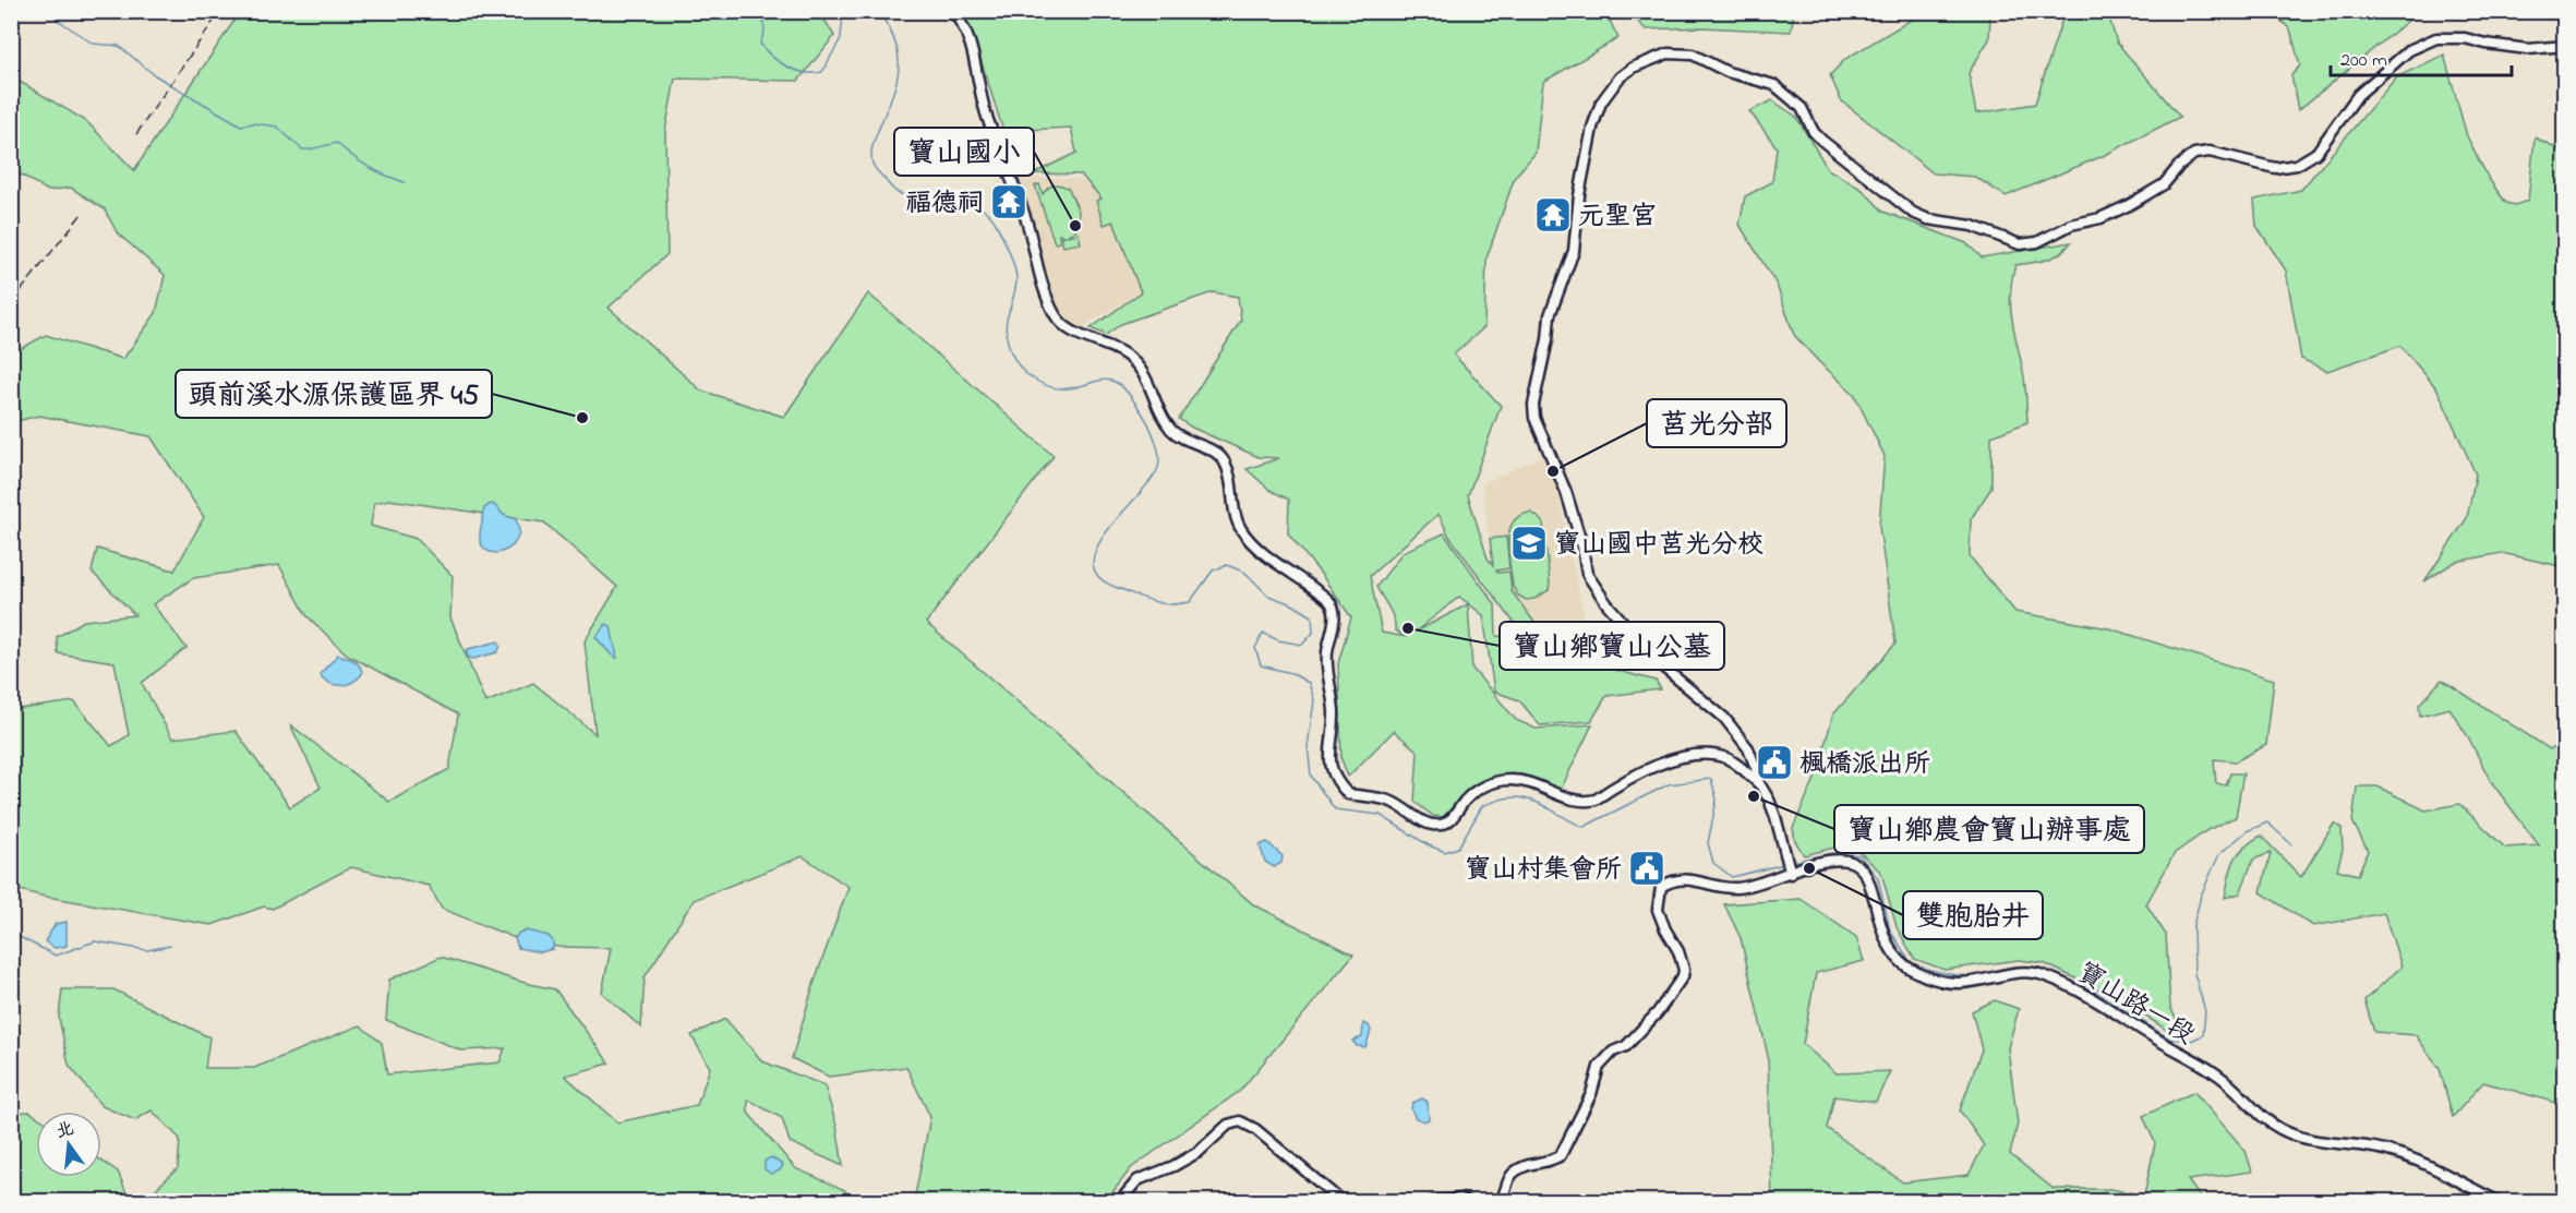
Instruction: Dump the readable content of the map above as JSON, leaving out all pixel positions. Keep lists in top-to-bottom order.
{
  "streets": {
    "street": ["寶山路一段"]
  },
  "places": {
    "temple": ["福德祠", "元聖宮"],
    "other": [
      "寶山國小",
      "頭前溪水源保護區界 45",
      "莒光分部",
      "寶山鄉寶山公墓",
      "寶山鄉農會寶山辦事處",
      "雙胞胎井"
    ],
    "school or university": ["寶山國中莒光分校"],
    "public building": ["楓橋派出所", "寶山村集會所"]
  },
  "scale_bar": "200 m",
  "north": "top"
}
